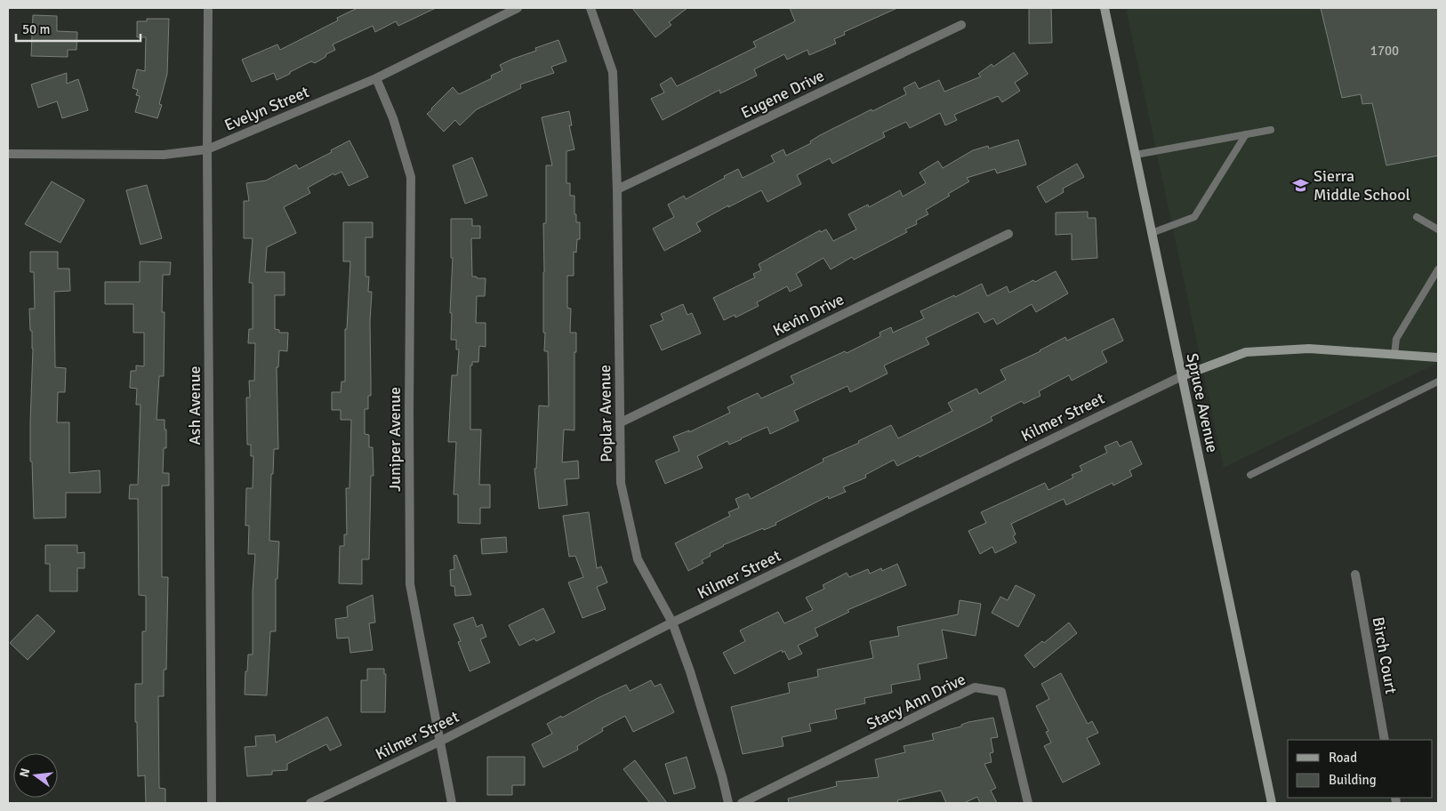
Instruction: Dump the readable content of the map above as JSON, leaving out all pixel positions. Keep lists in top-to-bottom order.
{
  "streets": {
    "main road": ["Spruce Avenue"],
    "street": [
      "Eugene Drive",
      "Evelyn Street",
      "Kevin Drive",
      "Ash Avenue",
      "Poplar Avenue",
      "Kilmer Street",
      "Juniper Avenue",
      "Birch Court",
      "Stacy Ann Drive"
    ]
  },
  "crossings": [
    ["Eugene Drive", "Poplar Avenue"],
    ["Evelyn Street", "Ash Avenue"],
    ["Evelyn Street", "Juniper Avenue"],
    ["Kevin Drive", "Poplar Avenue"],
    ["Spruce Avenue", "Kilmer Street"],
    ["Poplar Avenue", "Kilmer Street"],
    ["Kilmer Street", "Juniper Avenue"]
  ],
  "places": {
    "school or university": ["Sierra Middle School"]
  },
  "house_numbers": ["1700"],
  "legend": ["Road", "Building"],
  "scale_bar": "50 m",
  "north": "left"
}
